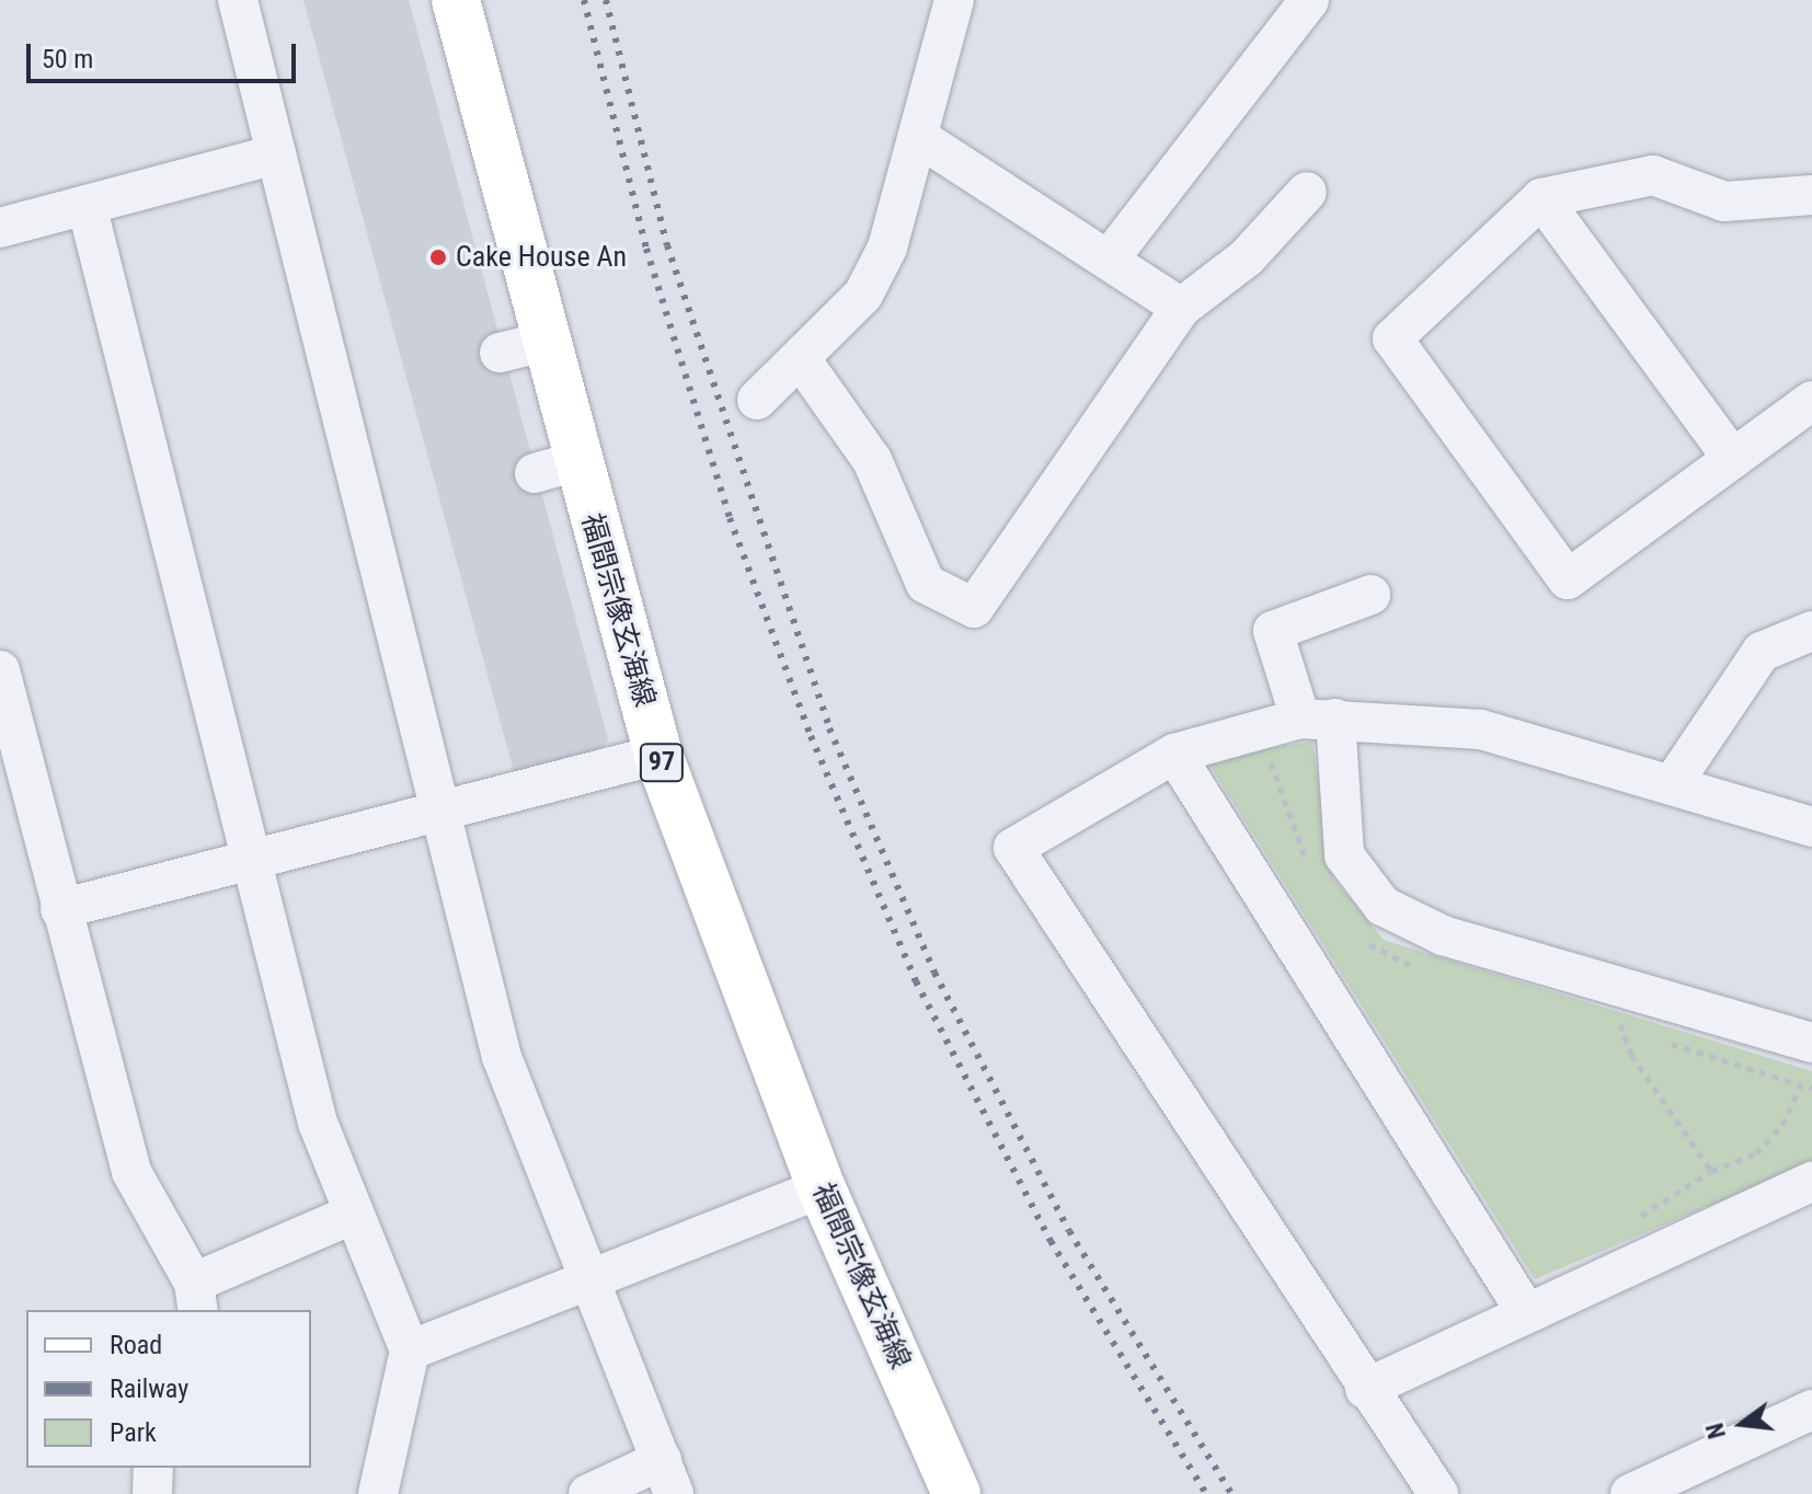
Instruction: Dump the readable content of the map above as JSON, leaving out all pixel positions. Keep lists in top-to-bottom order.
{
  "streets": {
    "main road": ["福間宗像玄海線", "97"]
  },
  "places": ["Cake House An"],
  "legend": ["Road", "Railway", "Park"],
  "scale_bar": "50 m",
  "north": "left"
}
